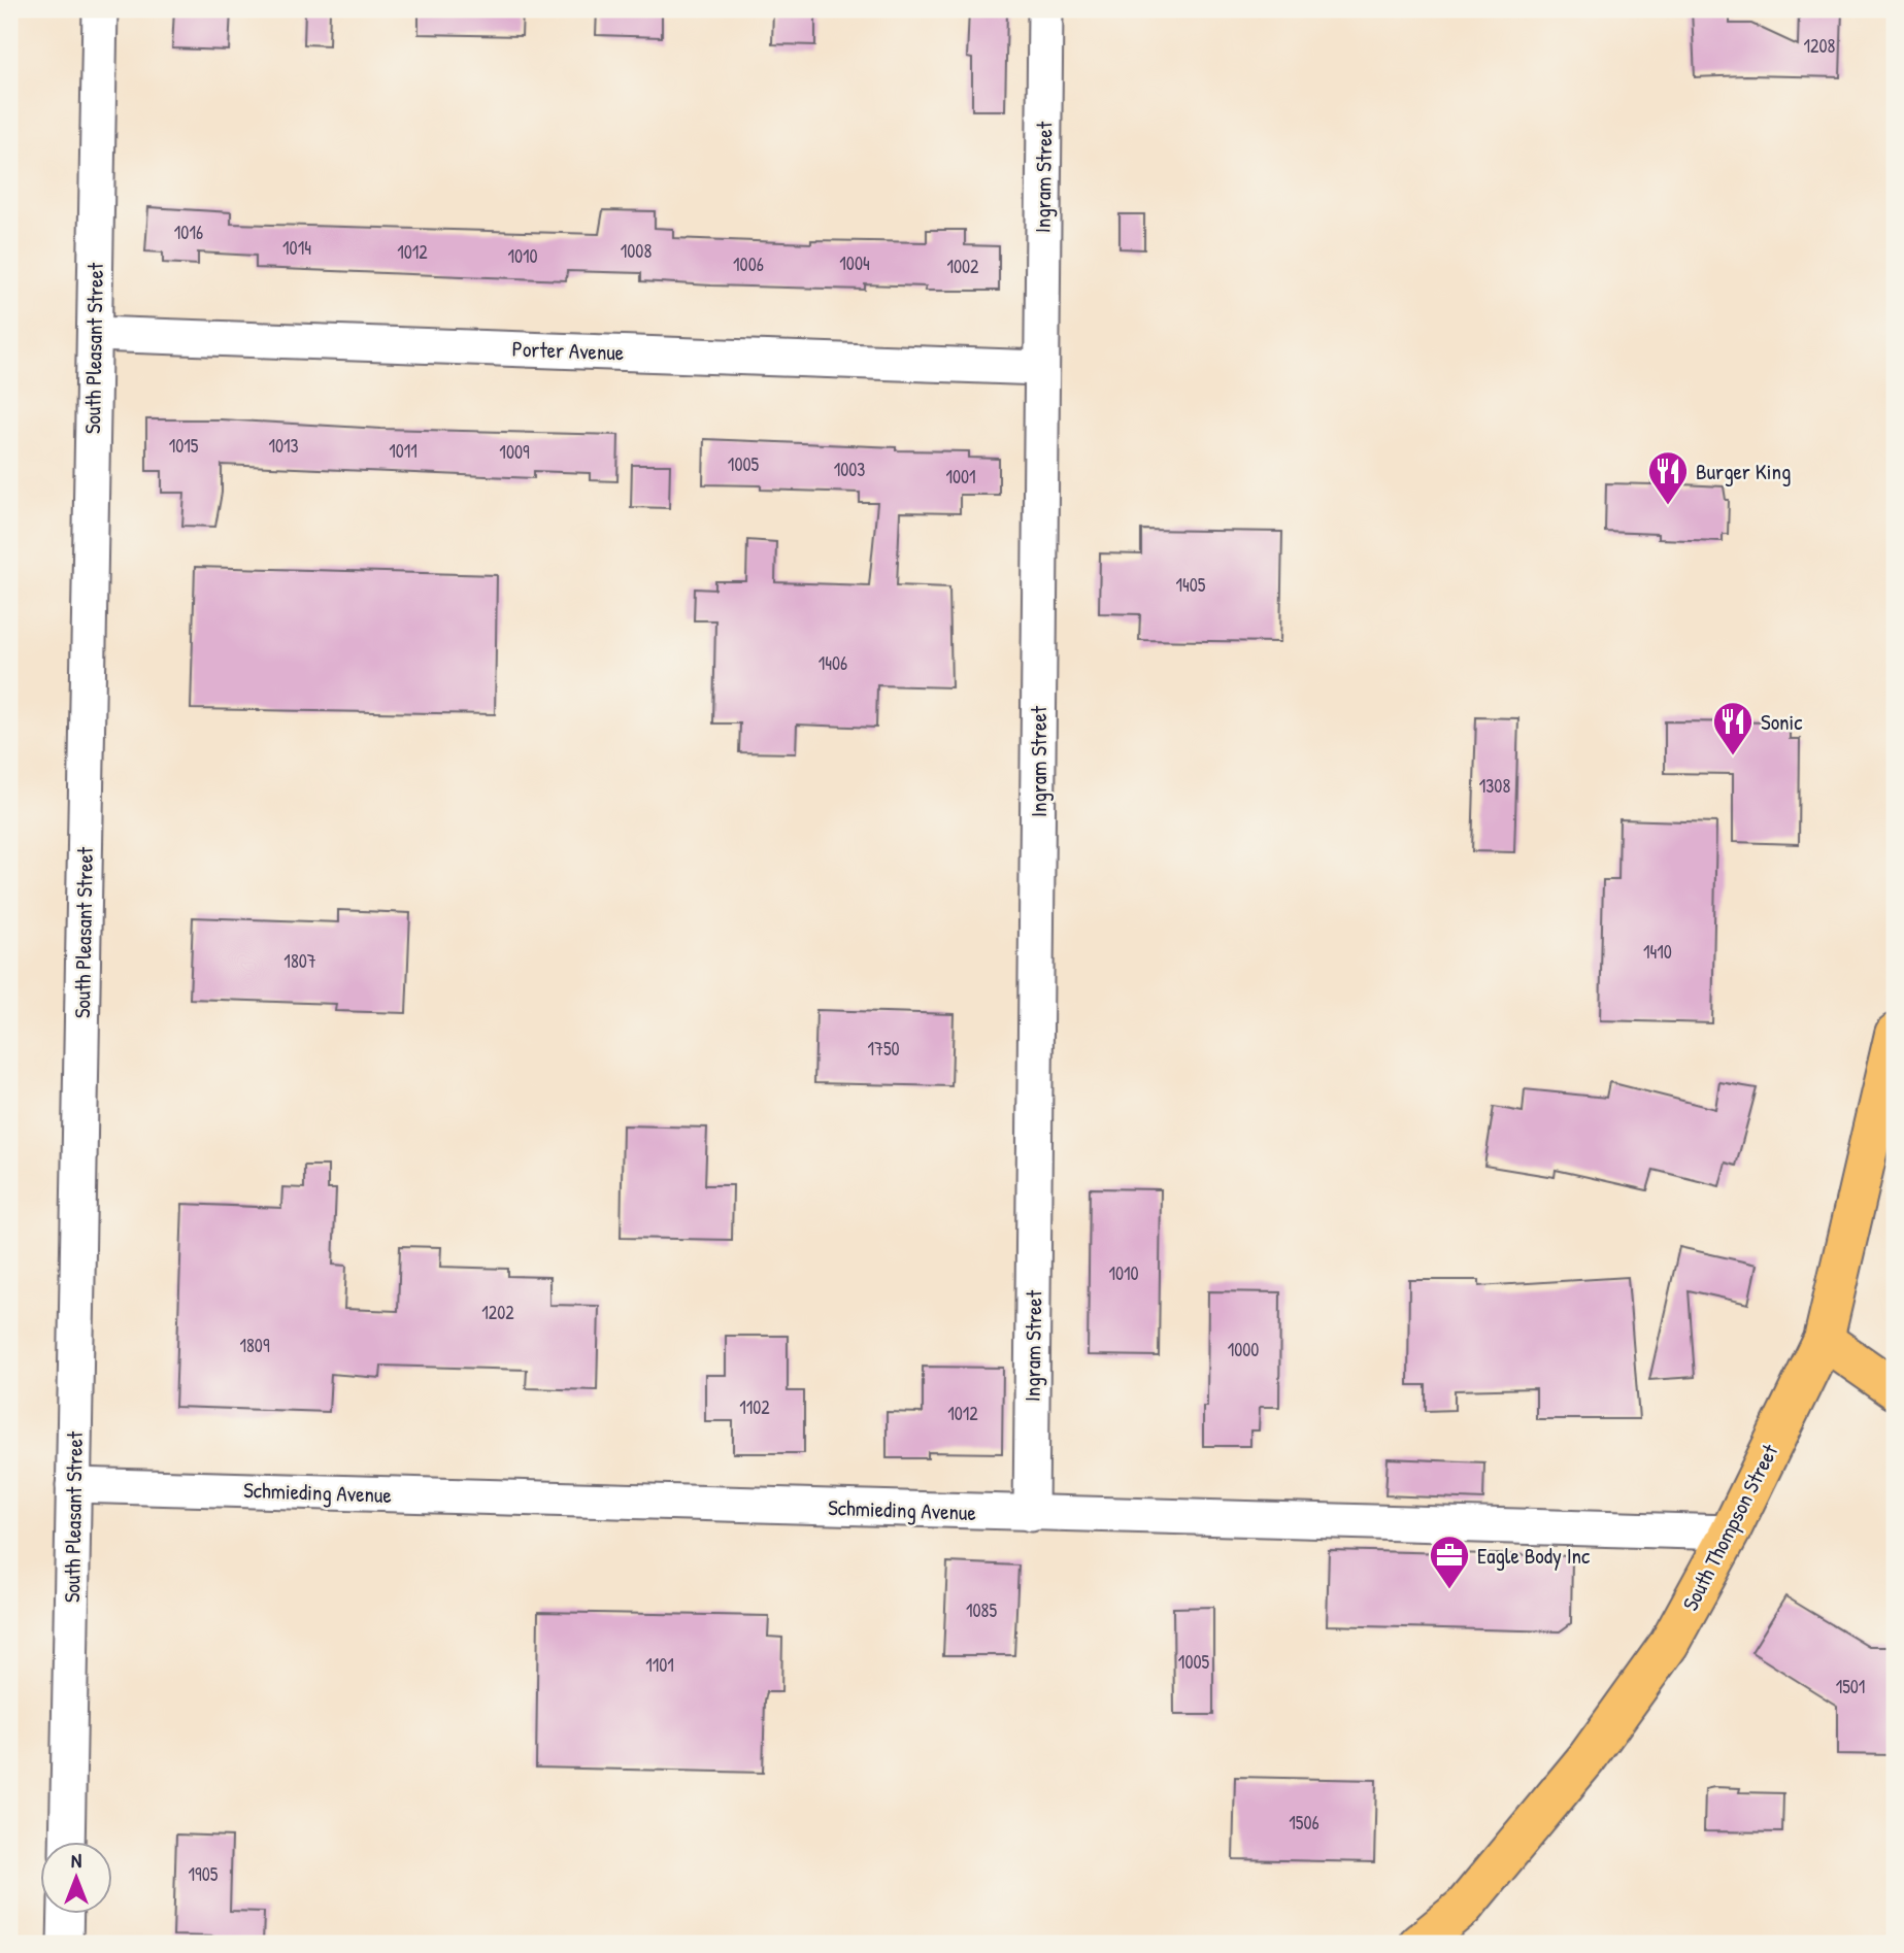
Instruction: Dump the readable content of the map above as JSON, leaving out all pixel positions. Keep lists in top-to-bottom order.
{
  "streets": {
    "highway": ["South Thompson Street"],
    "street": [
      "Ingram Street",
      "South Pleasant Street",
      "Porter Avenue",
      "Schmieding Avenue"
    ]
  },
  "crossings": [
    ["Ingram Street", "Porter Avenue"],
    ["Ingram Street", "Schmieding Avenue"],
    ["South Pleasant Street", "Porter Avenue"],
    ["South Pleasant Street", "Schmieding Avenue"],
    ["Schmieding Avenue", "South Thompson Street"]
  ],
  "places": {
    "restaurant": ["Burger King", "Sonic"],
    "office": ["Eagle Body Inc"]
  },
  "house_numbers": [
    "1208",
    "1016",
    "1014",
    "1008",
    "1012",
    "1010",
    "1004",
    "1006",
    "1002",
    "1015",
    "1013",
    "1011",
    "1009",
    "1005",
    "1003",
    "1001",
    "1405",
    "1406",
    "1308",
    "1410",
    "1807",
    "1750",
    "1010",
    "1202",
    "1809",
    "1000",
    "1102",
    "1012",
    "1085",
    "1005",
    "1101",
    "1501",
    "1506",
    "1905"
  ],
  "north": "top"
}
